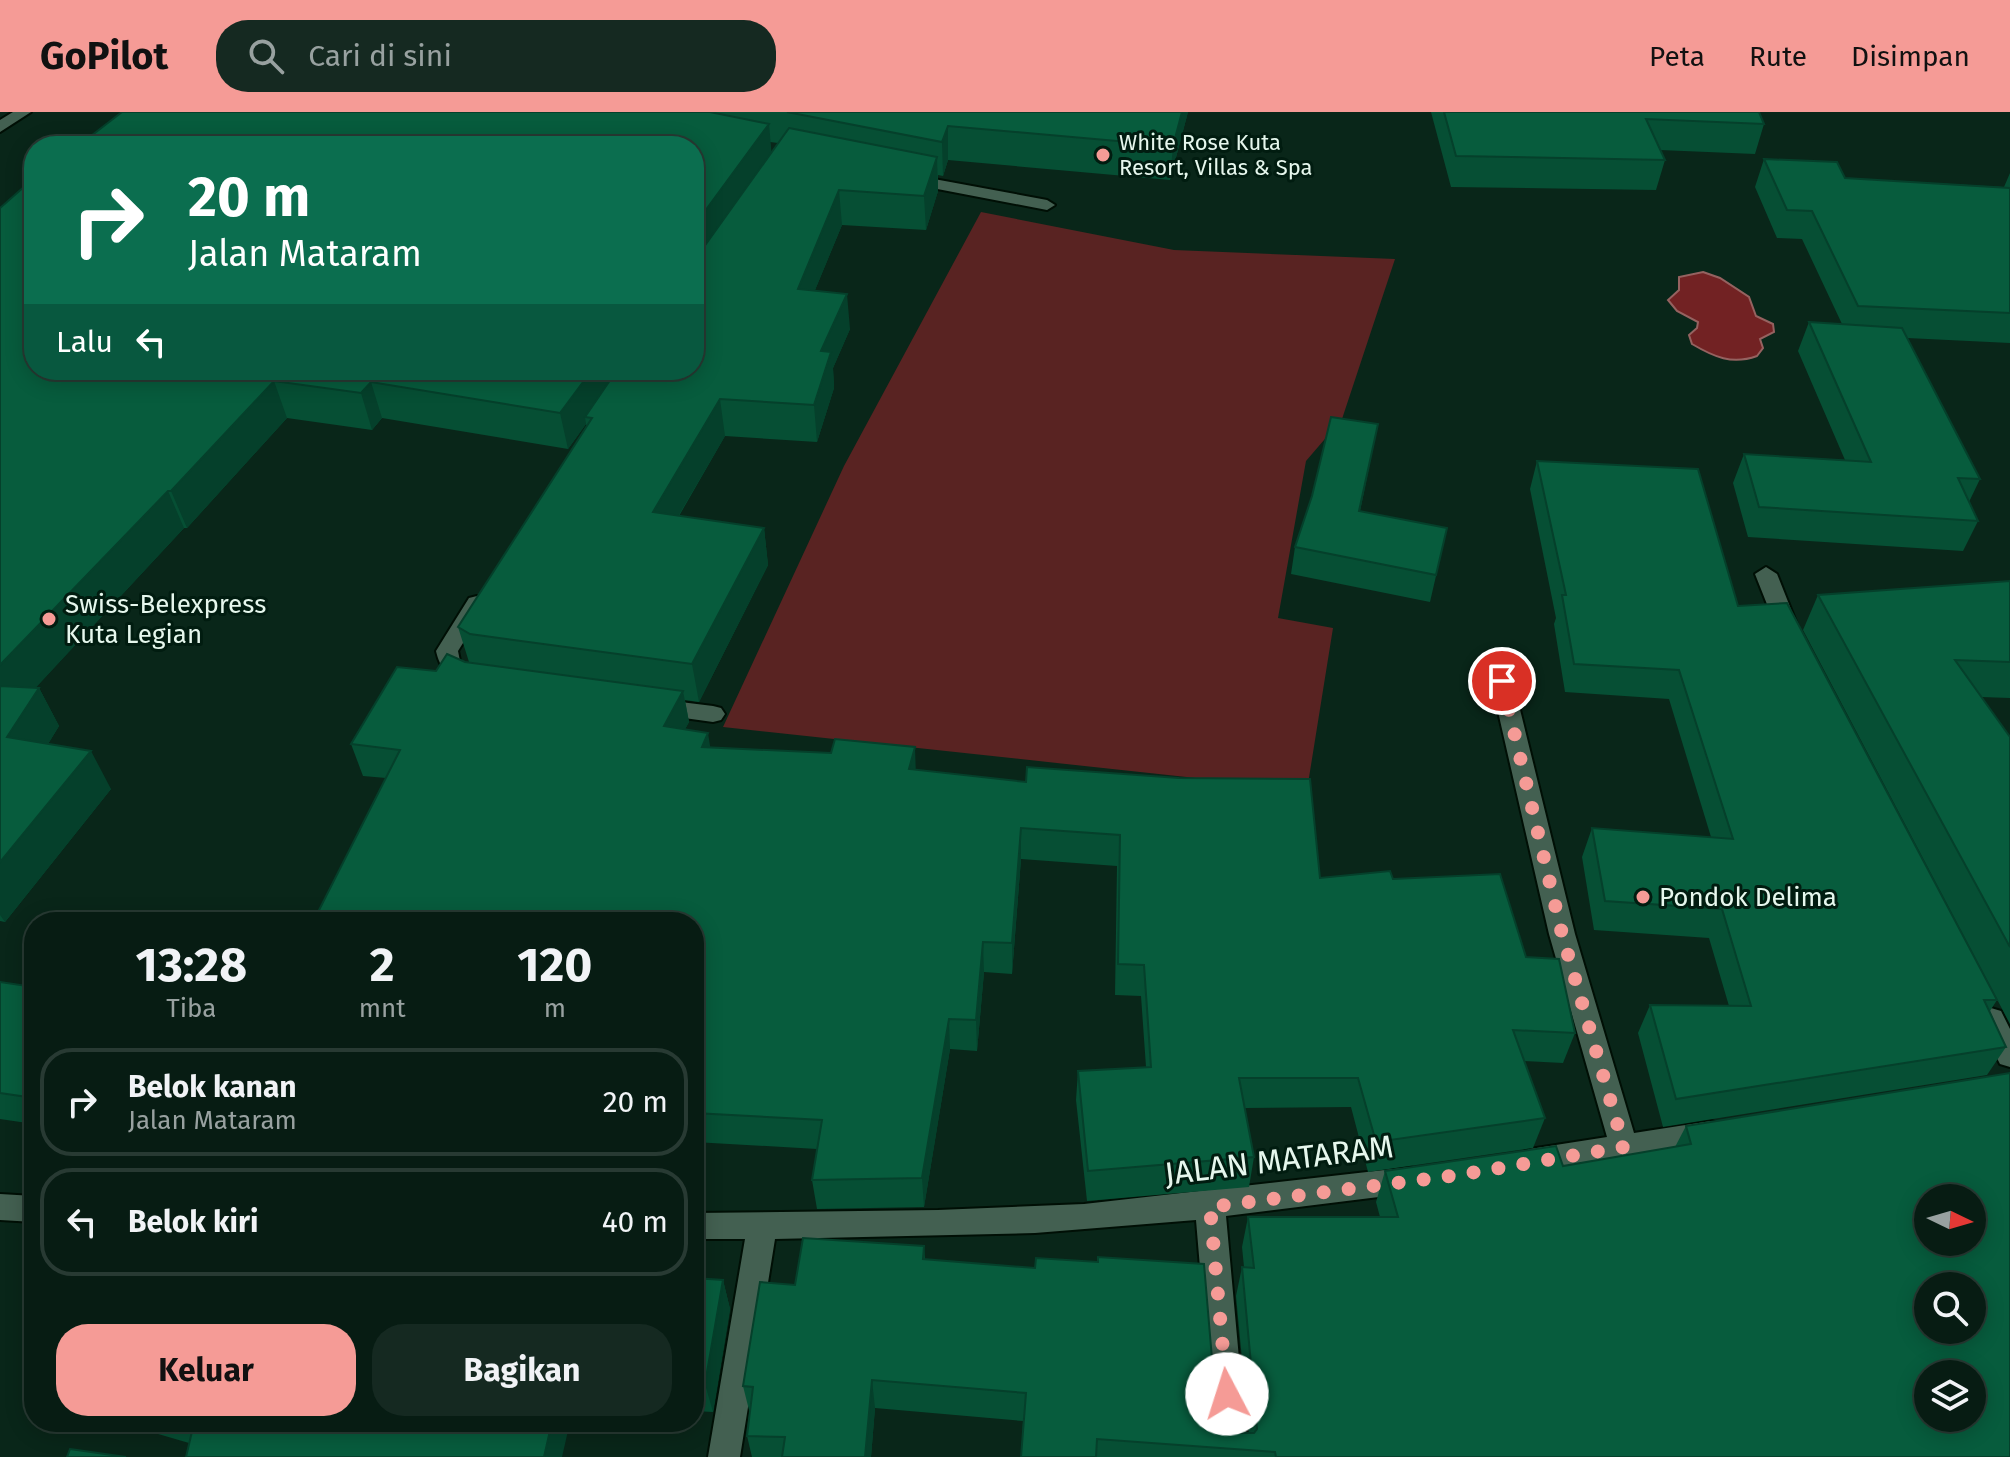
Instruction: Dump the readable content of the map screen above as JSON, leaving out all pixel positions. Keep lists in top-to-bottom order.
{
  "streets": {
    "street": ["JALAN MATARAM"]
  },
  "places": ["White Rose Kuta Resort, Villas & Spa", "Swiss-Belexpress Kuta Legian", "Pondok Delima"],
  "north": "right",
  "page": {
    "header": "GoPilot",
    "search": "Cari di sini",
    "nav": ["Peta", "Rute", "Disimpan"],
    "turn": ["20 m", "Jalan Mataram"],
    "then": "Lalu",
    "eta": [
      "13:28",
      "Tiba",
      "2",
      "mnt",
      "120",
      "m"
    ],
    "list": [
      {
        "name": "Belok kanan",
        "note": "Jalan Mataram",
        "value": "20 m"
      },
      {
        "name": "Belok kiri",
        "value": "40 m"
      }
    ],
    "buttons": ["Keluar", "Bagikan"]
  }
}
